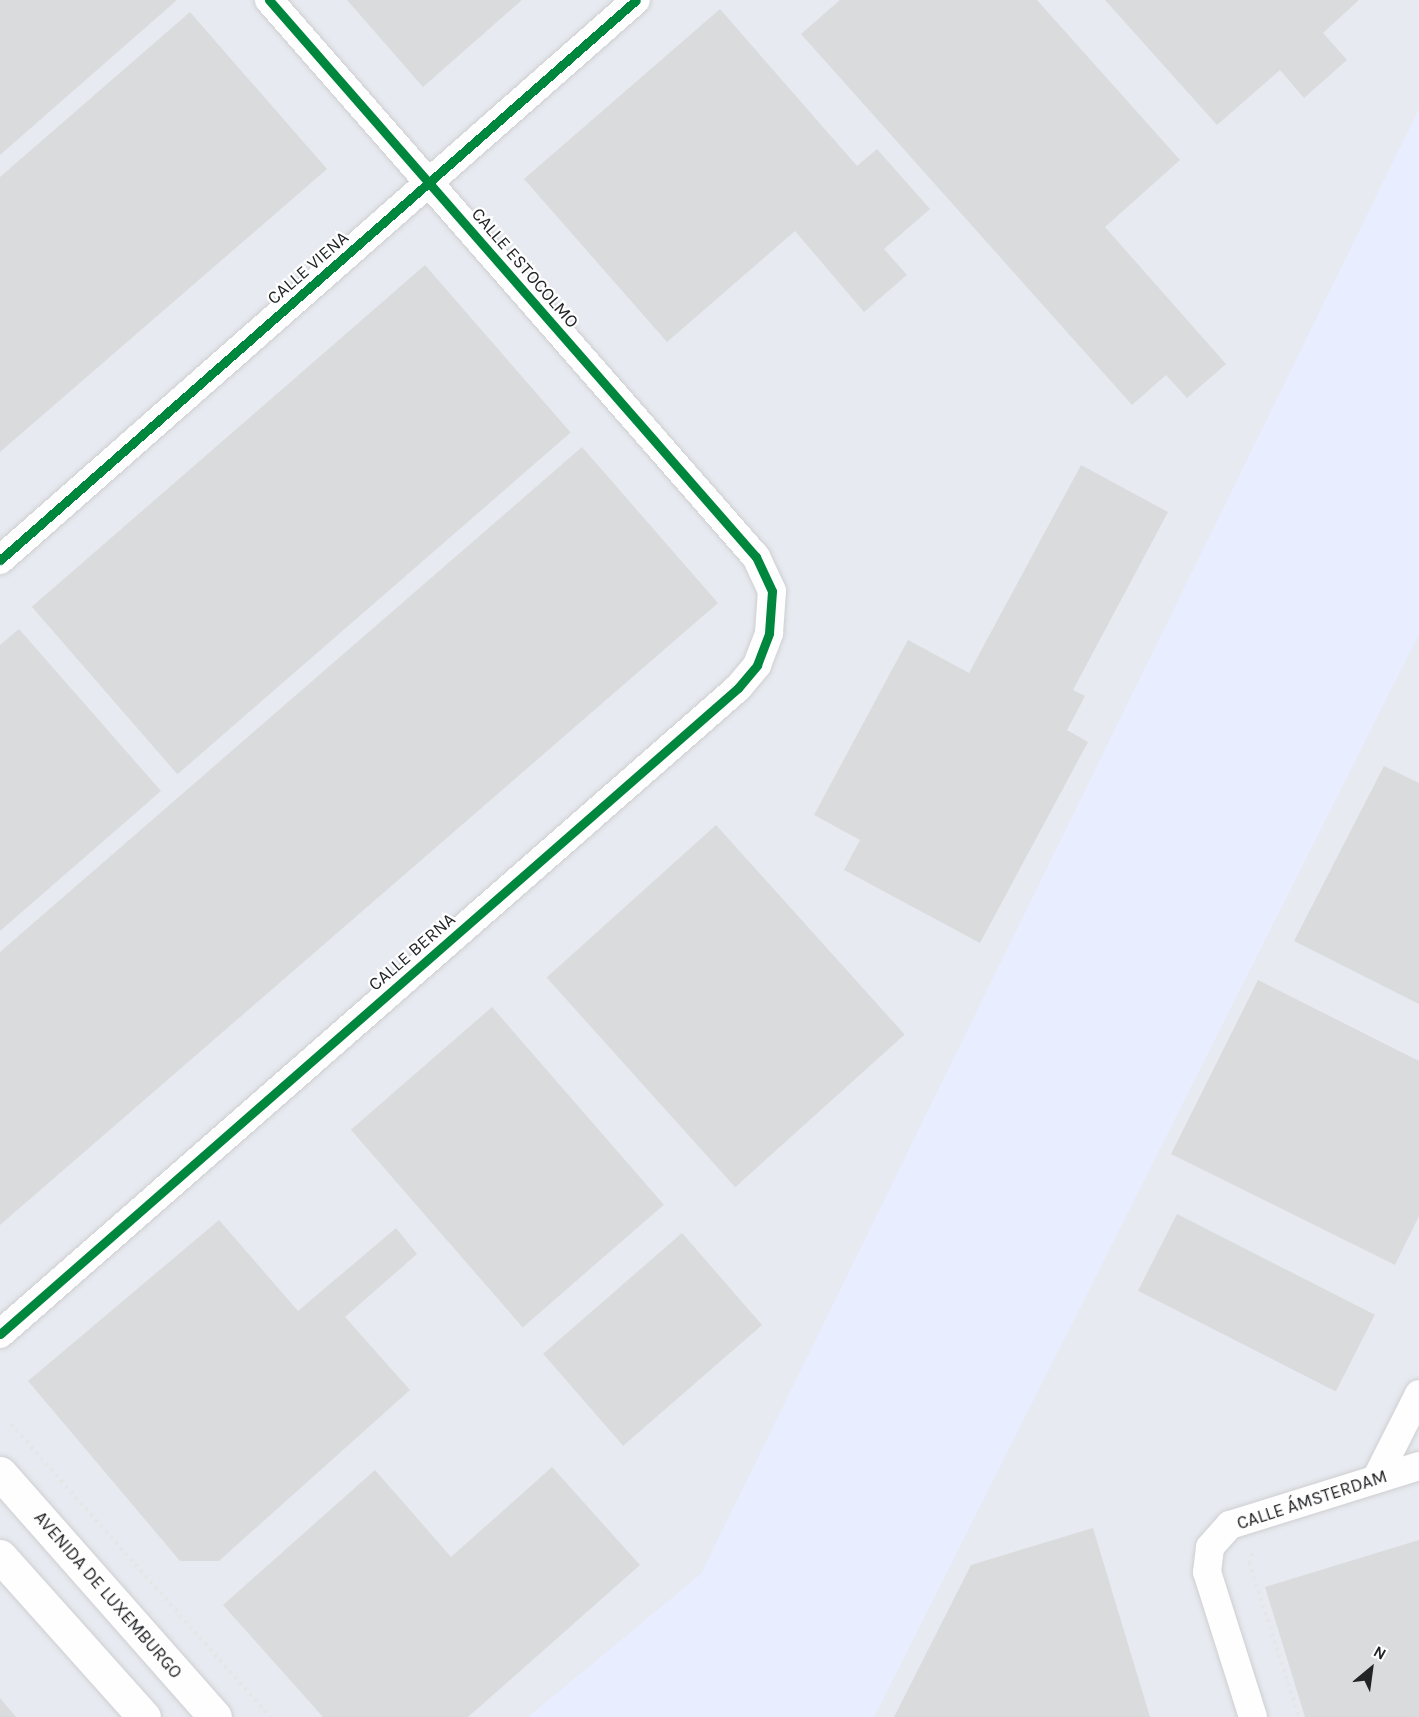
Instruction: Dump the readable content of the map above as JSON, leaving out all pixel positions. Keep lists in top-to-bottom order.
{
  "streets": {
    "main road": ["AVENIDA DE LUXEMBURGO"],
    "street": [
      "CALLE VIENA",
      "CALLE ESTOCOLMO",
      "CALLE BERNA",
      "CALLE ÁMSTERDAM"
    ]
  },
  "crossings": [
    ["CALLE VIENA", "CALLE ESTOCOLMO"],
    ["CALLE ESTOCOLMO", "CALLE BERNA"]
  ],
  "north": "top right"
}
